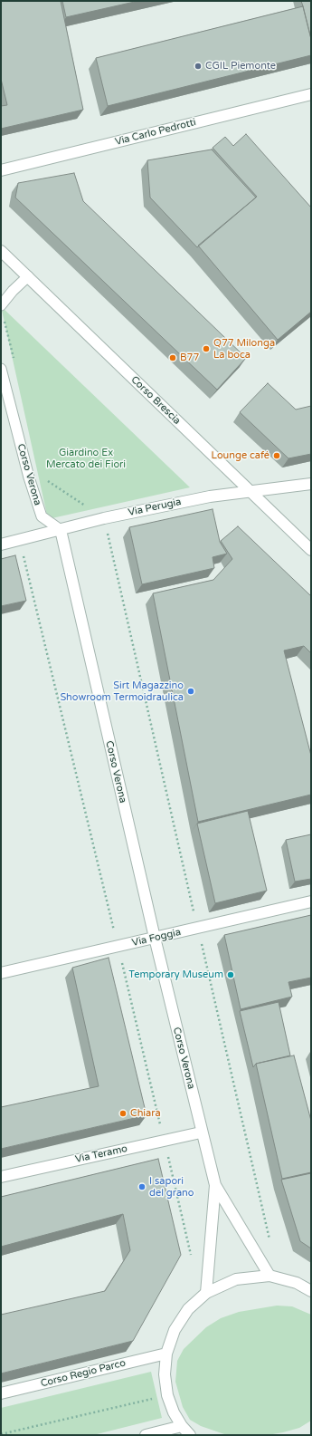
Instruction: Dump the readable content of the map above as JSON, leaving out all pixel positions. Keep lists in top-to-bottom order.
{
  "streets": {
    "street": [
      "Via Carlo Pedrotti",
      "Corso Brescia",
      "Corso Verona",
      "Via Perugia",
      "Via Foggia",
      "Via Teramo",
      "Corso Regio Parco"
    ]
  },
  "crossings": [
    ["Corso Brescia", "Via Perugia"],
    ["Corso Verona", "Via Perugia"],
    ["Corso Verona", "Via Foggia"],
    ["Corso Verona", "Via Teramo"]
  ],
  "parks": ["Giardino Ex Mercato dei Fiori"],
  "places": [
    "CGIL Piemonte",
    "Q77 Milonga La boca",
    "B77",
    "Lounge café",
    "Sirt Magazzino Showroom Termoidraulica",
    "Temporary Museum",
    "Chiara",
    "I sapori del grano"
  ]
}
